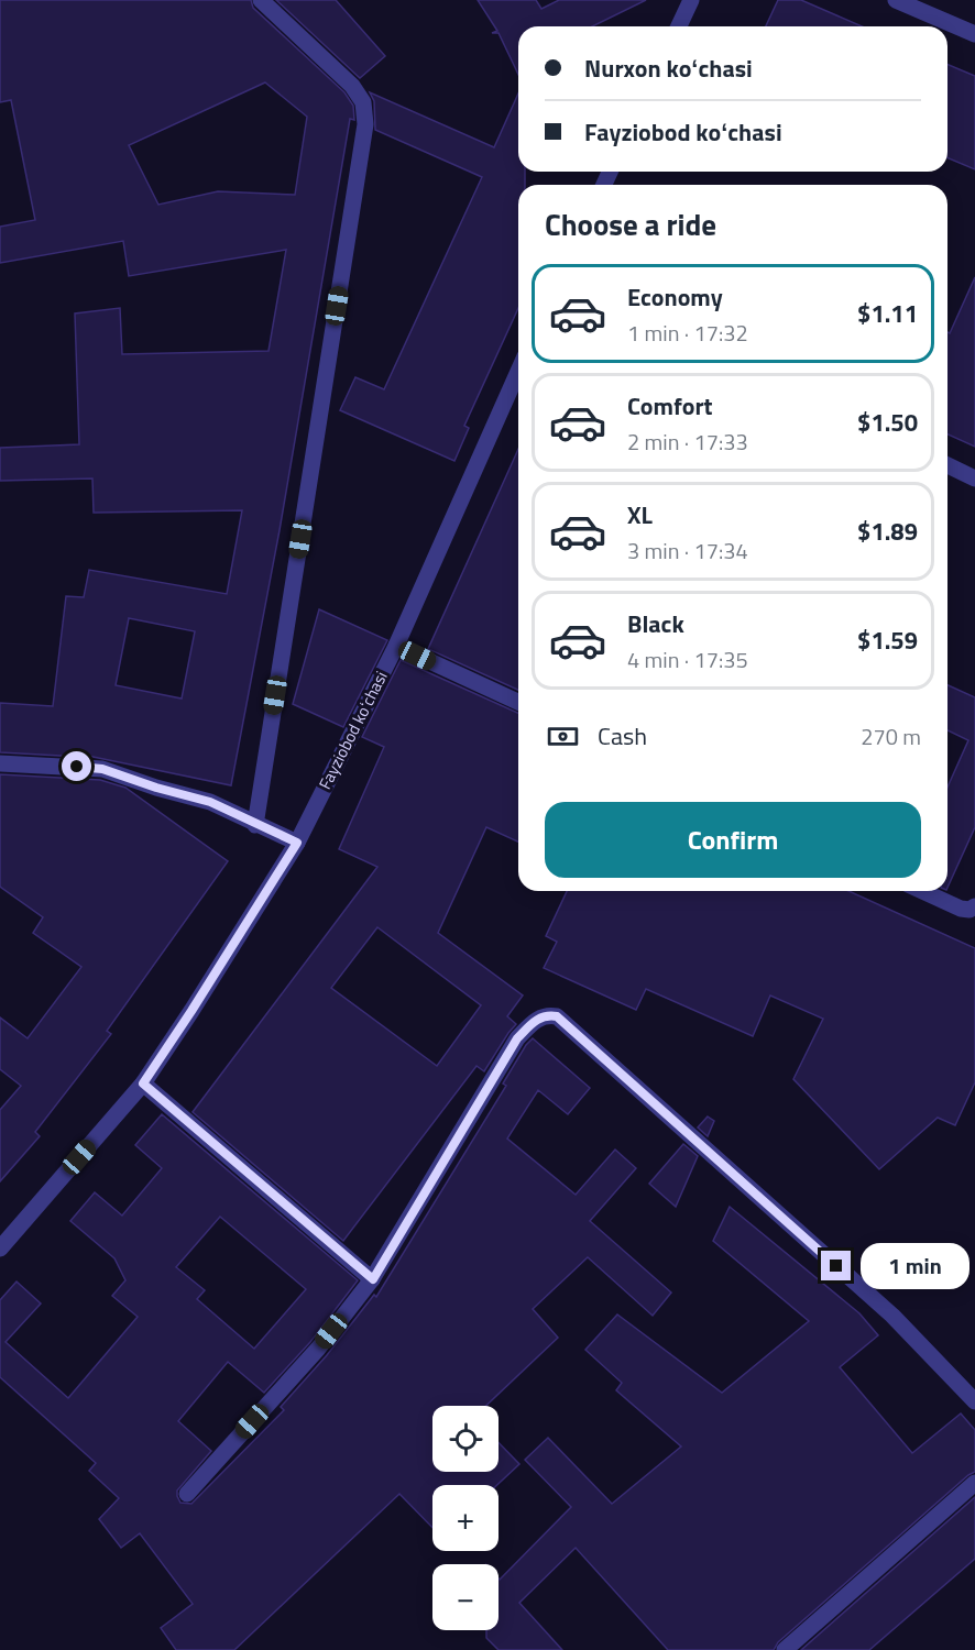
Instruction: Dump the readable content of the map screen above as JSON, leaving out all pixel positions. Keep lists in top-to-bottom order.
{
  "streets": {
    "street": ["Fayziobod koʻchasi"]
  },
  "page": {
    "banner": ["Nurxon koʻchasi", "Fayziobod koʻchasi"],
    "heading": "Choose a ride",
    "list": [
      {
        "name": "Economy",
        "note": "1 min · 17:32",
        "value": "$1.11"
      },
      {
        "name": "Comfort",
        "note": "2 min · 17:33",
        "value": "$1.50"
      },
      {
        "name": "XL",
        "note": "3 min · 17:34",
        "value": "$1.89"
      },
      {
        "name": "Black",
        "note": "4 min · 17:35",
        "value": "$1.59"
      }
    ],
    "pay": ["Cash", "270 m"],
    "buttons": "Confirm",
    "bubble": "1 min",
    "map_buttons": ["+", "−"]
  }
}
